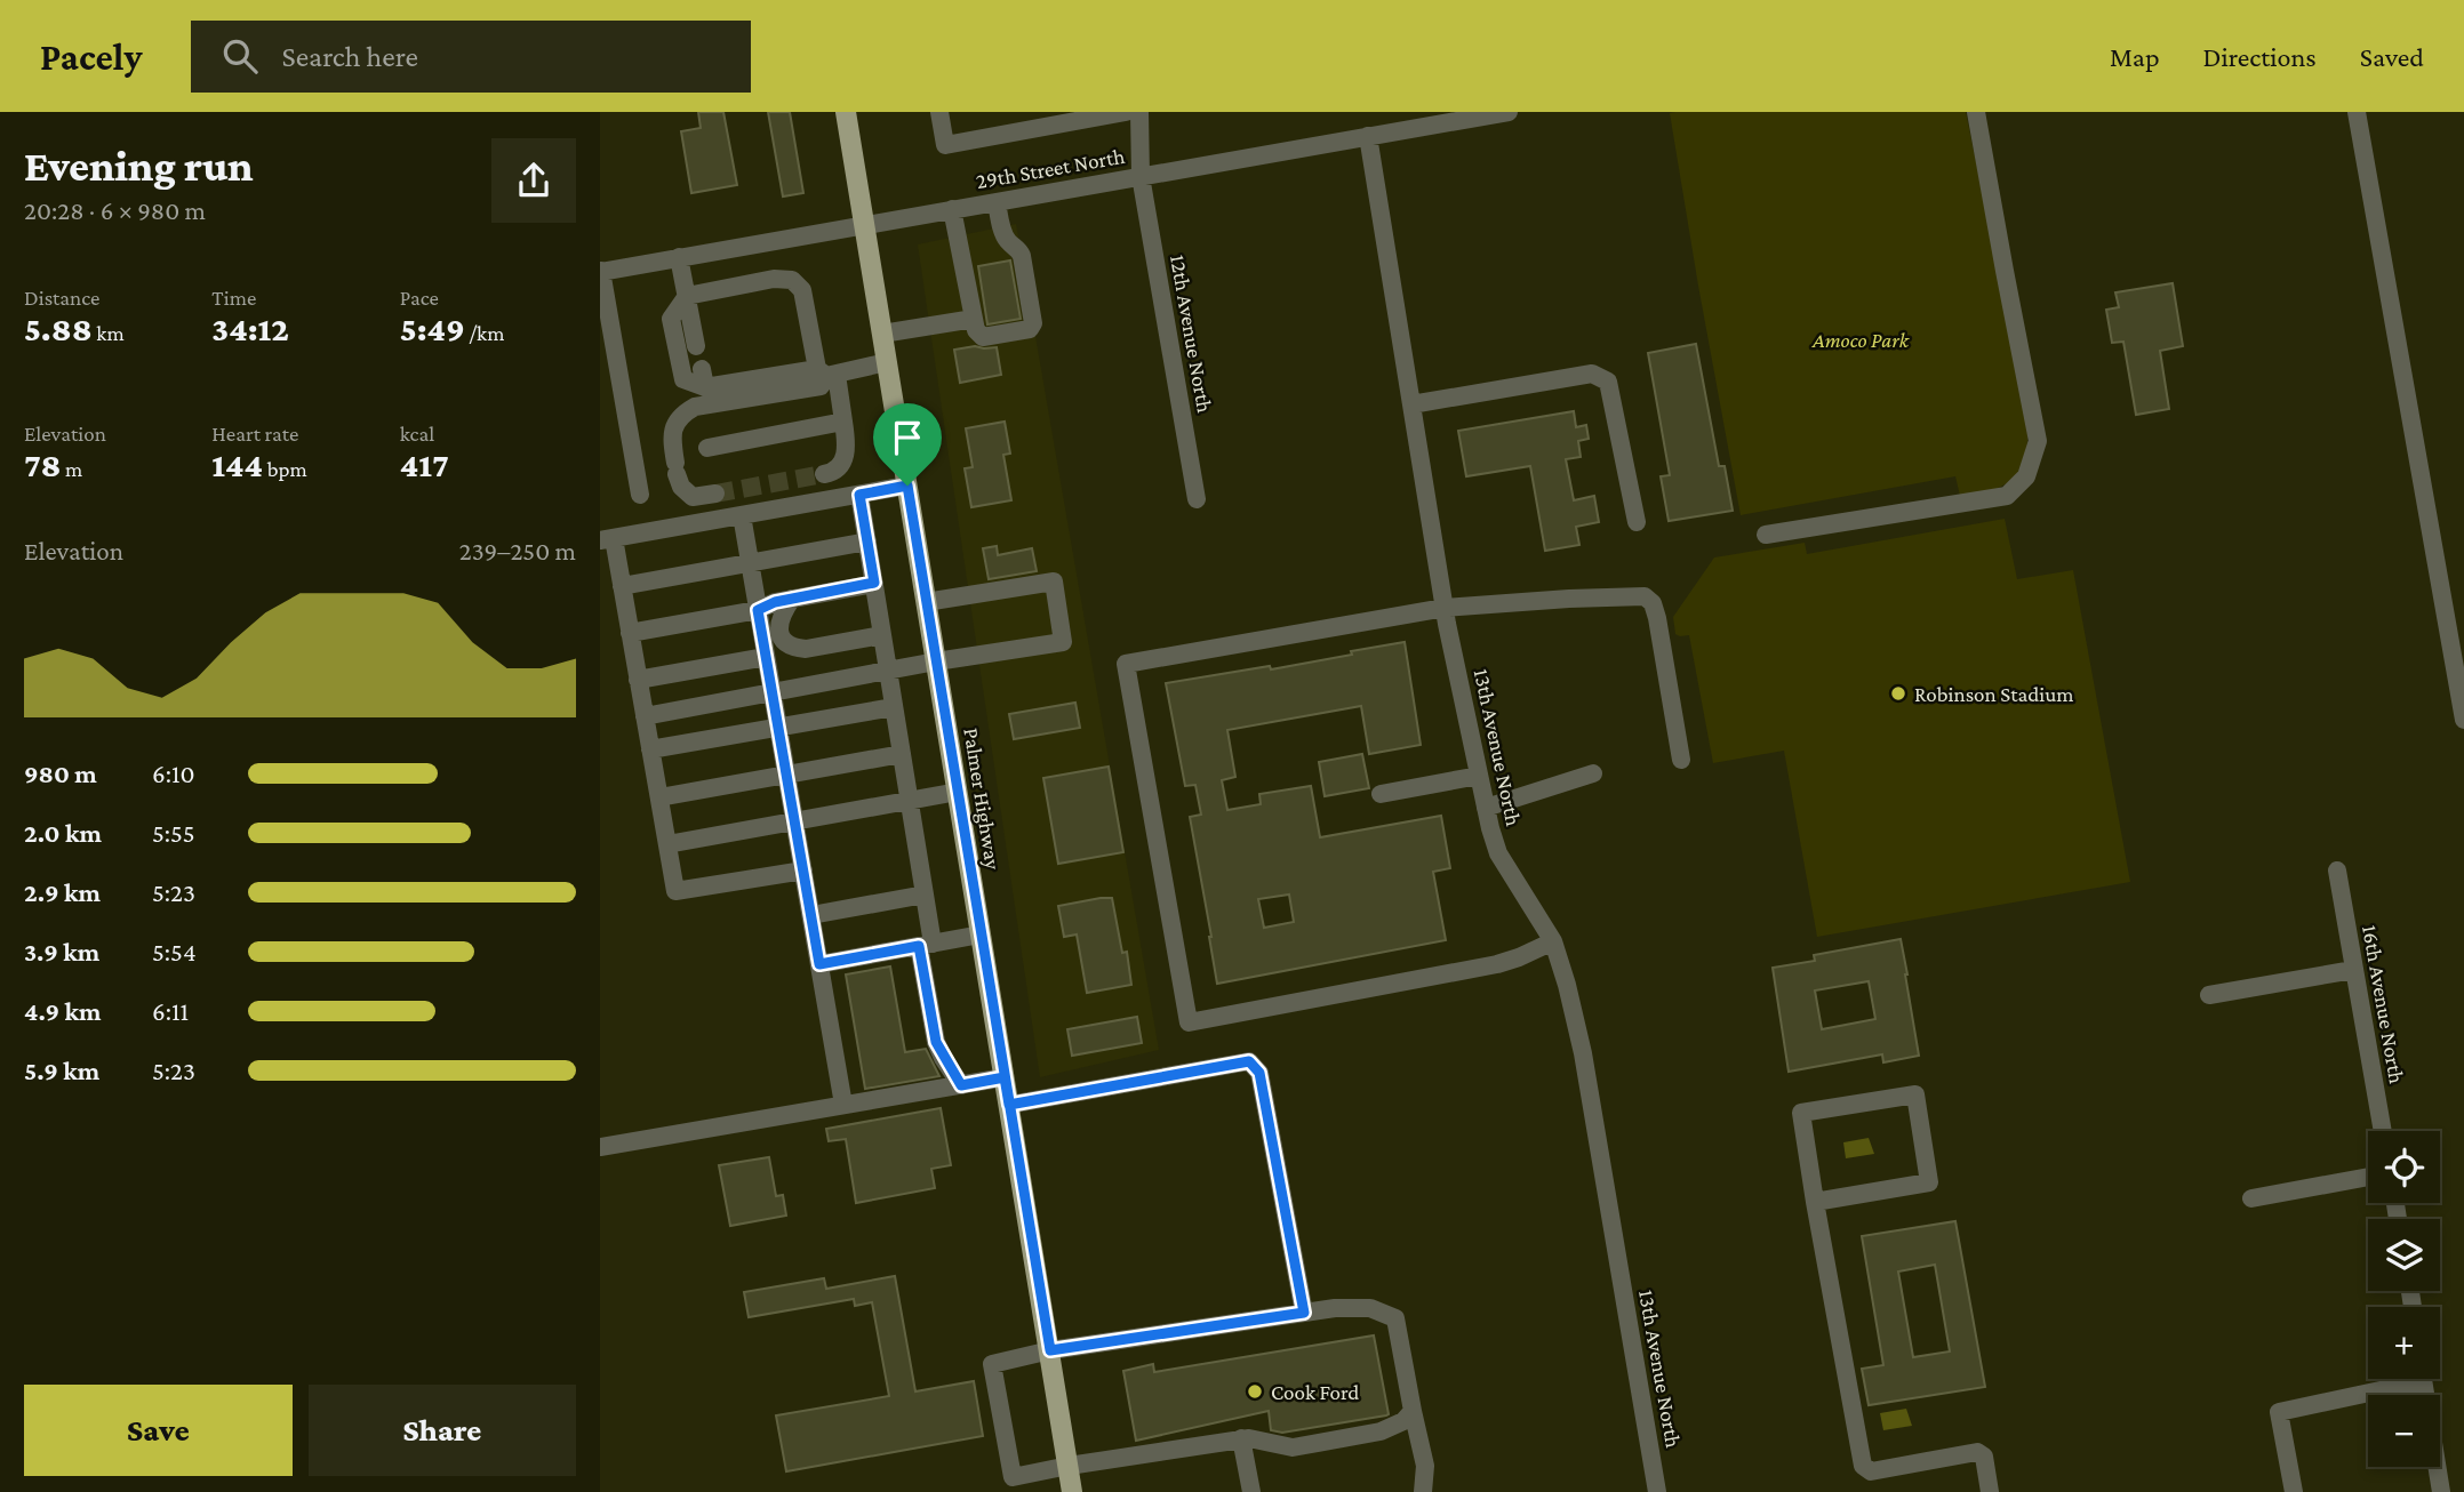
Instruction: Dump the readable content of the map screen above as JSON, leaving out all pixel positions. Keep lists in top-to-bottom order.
{
  "streets": {
    "main road": ["Palmer Highway"],
    "street": [
      "29th Street North",
      "12th Avenue North",
      "13th Avenue North",
      "16th Avenue North"
    ]
  },
  "crossings": [
    ["29th Street North", "12th Avenue North"],
    ["29th Street North", "13th Avenue North"],
    ["29th Street North", "Palmer Highway"]
  ],
  "parks": ["Amoco Park"],
  "places": ["Robinson Stadium", "Cook Ford"],
  "page": {
    "header": "Pacely",
    "search": "Search here",
    "nav": ["Map", "Directions", "Saved"],
    "heading": ["Evening run", "20:28 · 6 × 980 m"],
    "stats": [
      ["Distance", "5.88 km"],
      ["Time", "34:12"],
      ["Pace", "5:49 /km"],
      ["Elevation", "78 m"],
      ["Heart rate", "144 bpm"],
      ["kcal", "417"]
    ],
    "chart": ["Elevation", "239–250 m"],
    "list": [
      {
        "name": "980 m",
        "note": "6:10"
      },
      {
        "name": "2.0 km",
        "note": "5:55"
      },
      {
        "name": "2.9 km",
        "note": "5:23"
      },
      {
        "name": "3.9 km",
        "note": "5:54"
      },
      {
        "name": "4.9 km",
        "note": "6:11"
      },
      {
        "name": "5.9 km",
        "note": "5:23"
      }
    ],
    "map_buttons": ["+", "−"],
    "buttons": ["Save", "Share"]
  }
}
